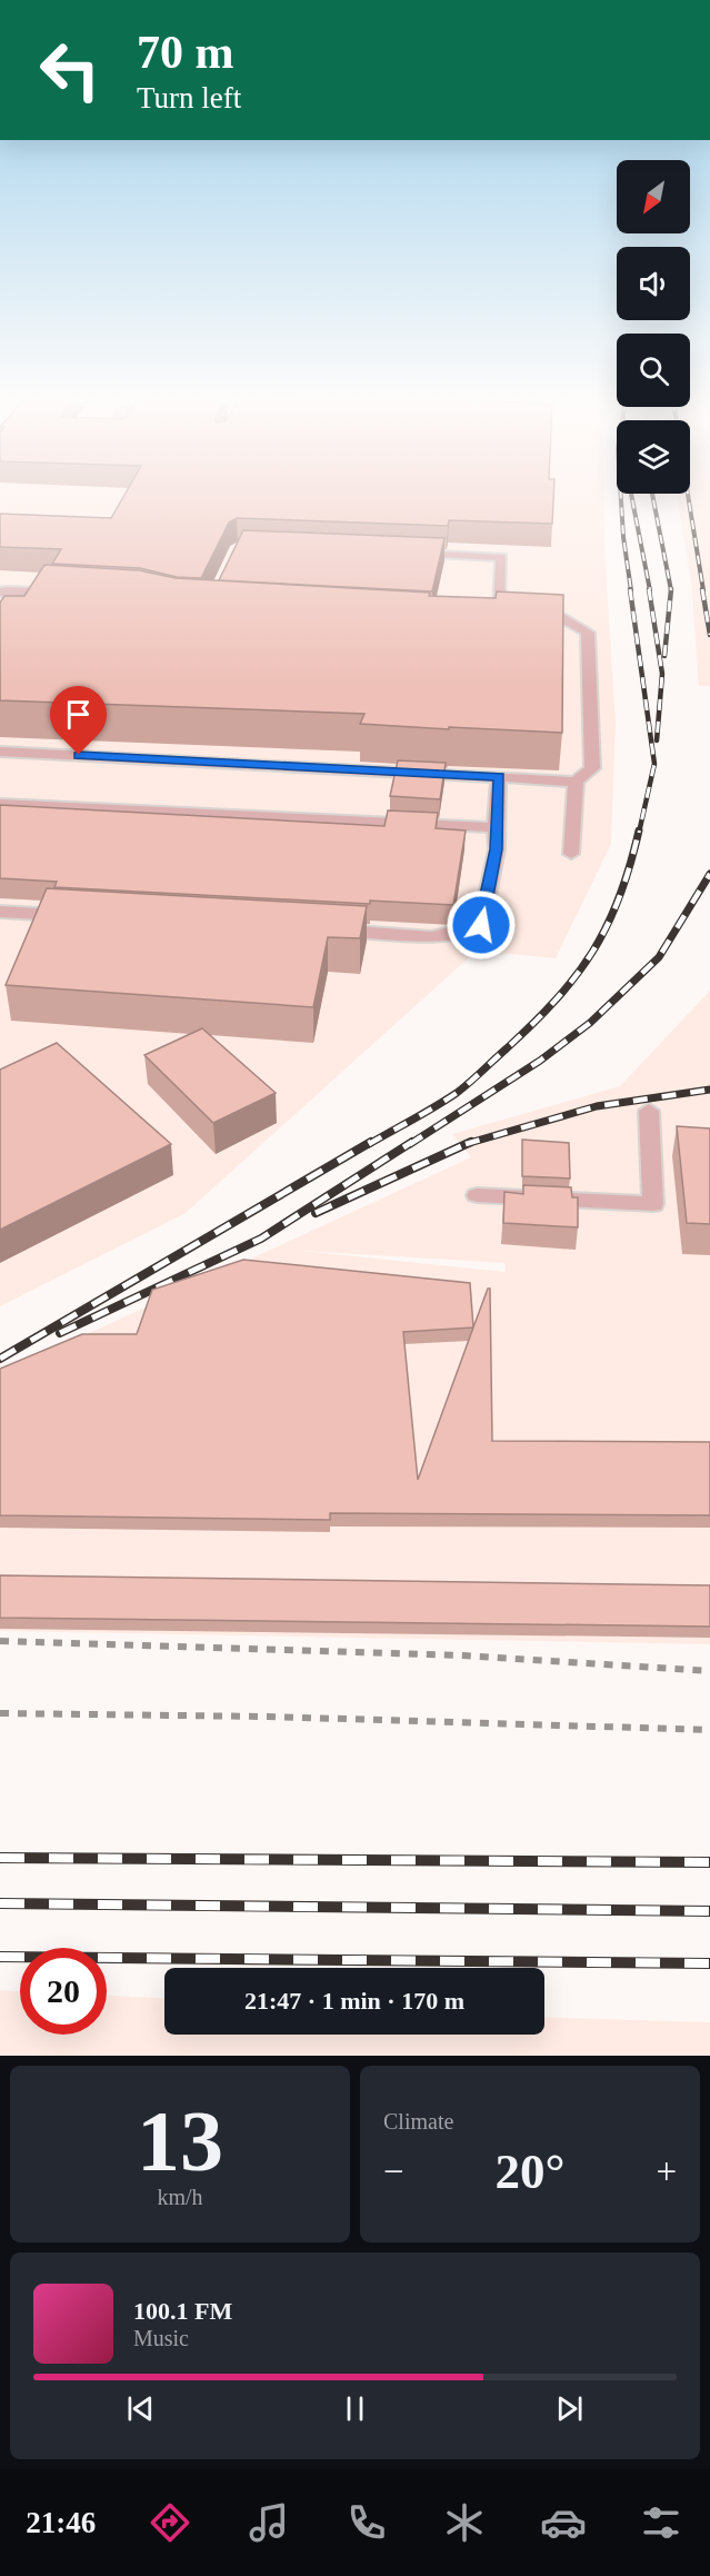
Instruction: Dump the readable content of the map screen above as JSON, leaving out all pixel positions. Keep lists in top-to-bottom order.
{
  "north": "bottom left",
  "page": {
    "turn": ["70 m", "Turn left"],
    "limit": "20",
    "trip": "21:47 · 1 min · 170 m",
    "tile": [
      ["13", "km/h"],
      "Climate"
    ],
    "heat": ["−", "20°", "+"],
    "song": ["100.1 FM", "Music"],
    "tabs": "21:46"
  }
}
